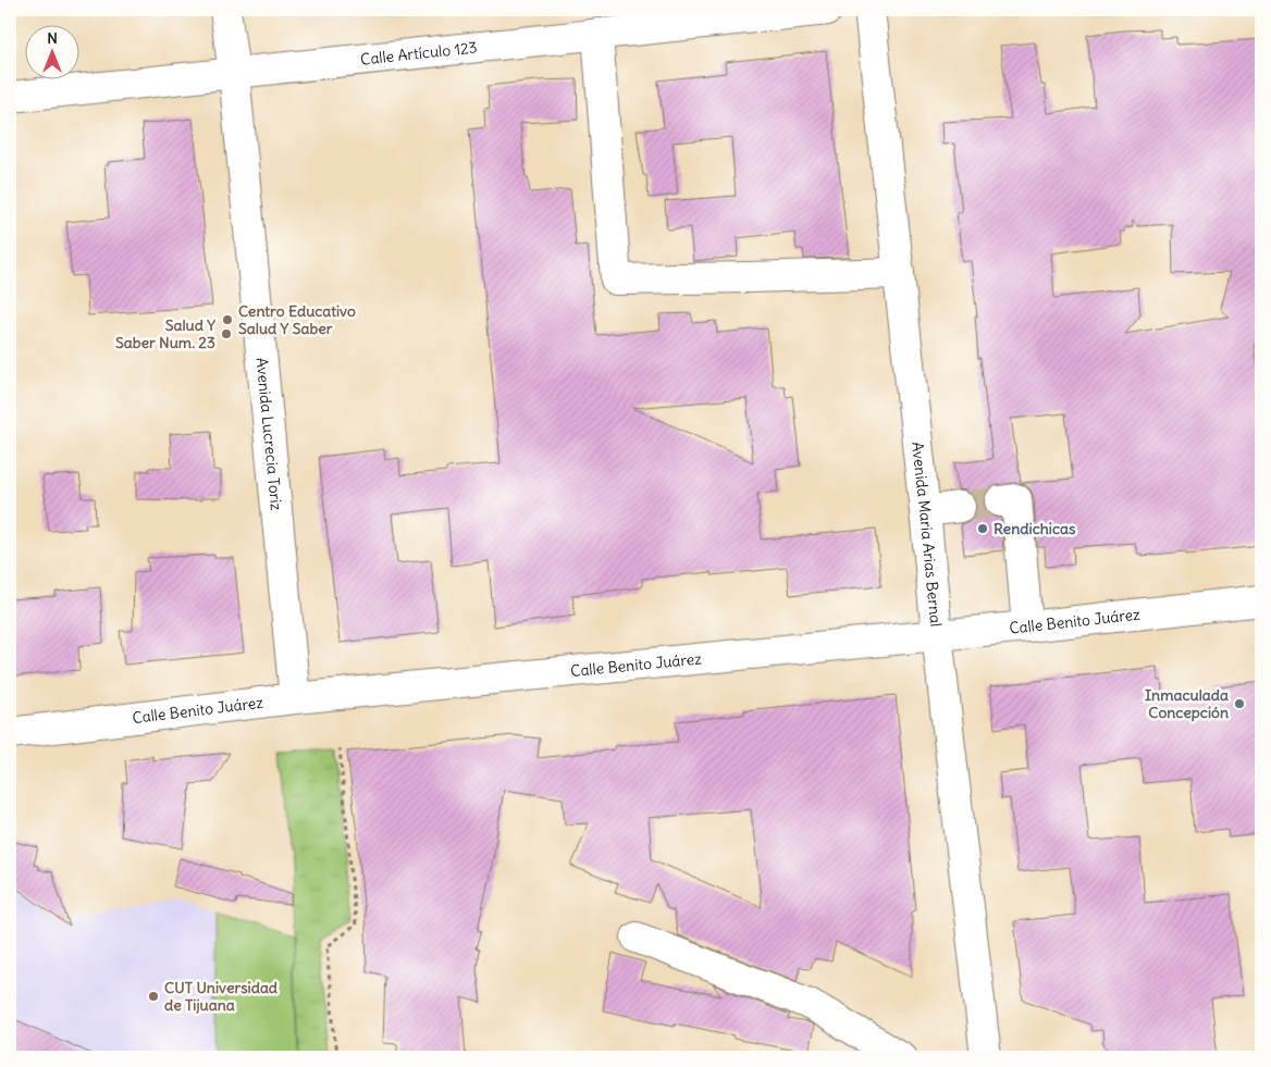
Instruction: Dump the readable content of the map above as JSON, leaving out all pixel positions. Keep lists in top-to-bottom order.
{
  "streets": {
    "street": [
      "Calle Artículo 123",
      "Avenida Lucrecia Toriz",
      "Avenida Maria Arias Bernal",
      "Calle Benito Juárez"
    ]
  },
  "crossings": [
    ["Calle Artículo 123", "Avenida Lucrecia Toriz"],
    ["Avenida Lucrecia Toriz", "Calle Benito Juárez"],
    ["Avenida Maria Arias Bernal", "Calle Benito Juárez"]
  ],
  "places": [
    "Centro Educativo Salud Y Saber",
    "Salud Y Saber Num. 23",
    "Rendichicas",
    "Inmaculada Concepción",
    "CUT Universidad de Tijuana"
  ],
  "north": "top"
}
